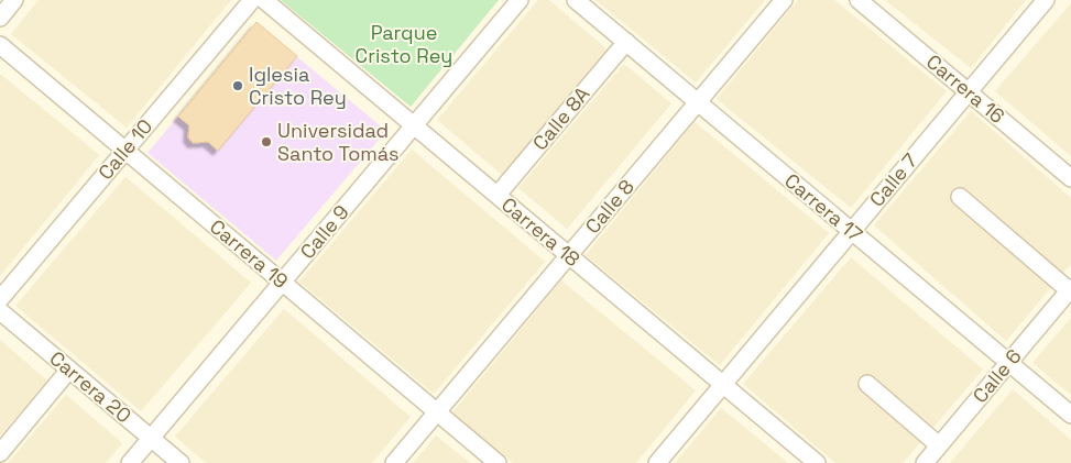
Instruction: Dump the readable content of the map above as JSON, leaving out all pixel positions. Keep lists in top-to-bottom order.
{
  "streets": {
    "street": [
      "Carrera 16",
      "Calle 8A",
      "Calle 10",
      "Calle 7",
      "Calle 8",
      "Carrera 17",
      "Calle 9",
      "Carrera 18",
      "Carrera 19",
      "Calle 6",
      "Carrera 20"
    ]
  },
  "crossings": [
    ["Carrera 16", "Calle 7"],
    ["Calle 8A", "Carrera 17"],
    ["Calle 8A", "Carrera 18"],
    ["Calle 10", "Carrera 19"],
    ["Calle 7", "Carrera 17"],
    ["Calle 7", "Carrera 18"],
    ["Calle 8", "Carrera 17"],
    ["Calle 8", "Carrera 18"],
    ["Calle 8", "Carrera 19"],
    ["Carrera 17", "Calle 6"],
    ["Calle 9", "Carrera 18"],
    ["Calle 9", "Carrera 19"],
    ["Calle 9", "Carrera 20"]
  ],
  "parks": ["Parque Cristo Rey"],
  "places": ["Iglesia Cristo Rey", "Universidad Santo Tomás"]
}
